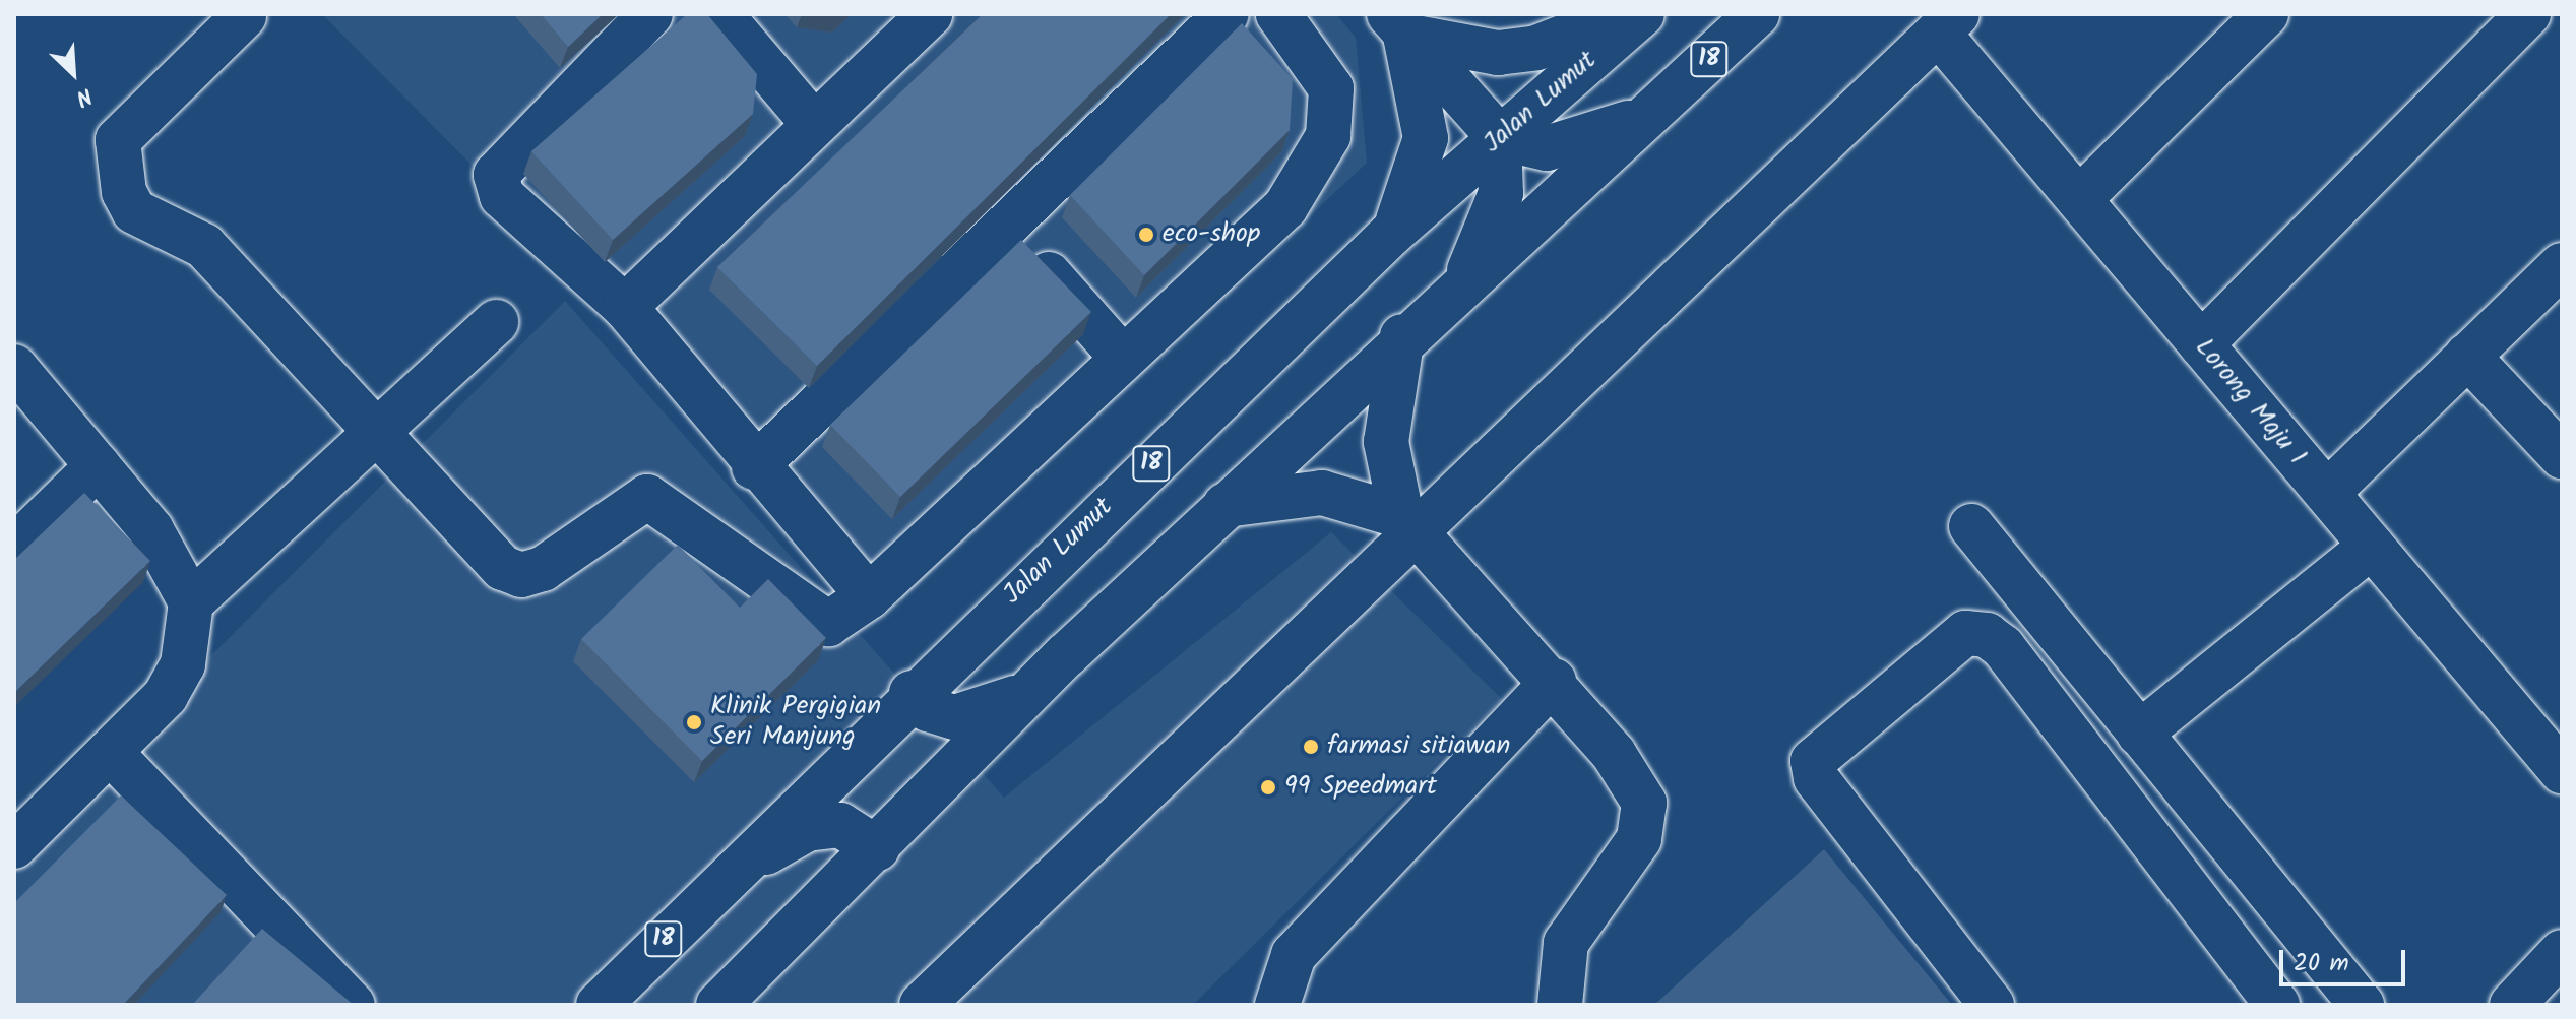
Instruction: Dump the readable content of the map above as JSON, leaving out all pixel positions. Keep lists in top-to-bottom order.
{
  "streets": {
    "street": ["18", "Jalan Lumut", "Lorong Maju 1"]
  },
  "places": [
    "eco-shop",
    "Klinik Pergigian Seri Manjung",
    "farmasi sitiawan",
    "99 Speedmart"
  ],
  "scale_bar": "20 m",
  "north": "bottom right"
}
